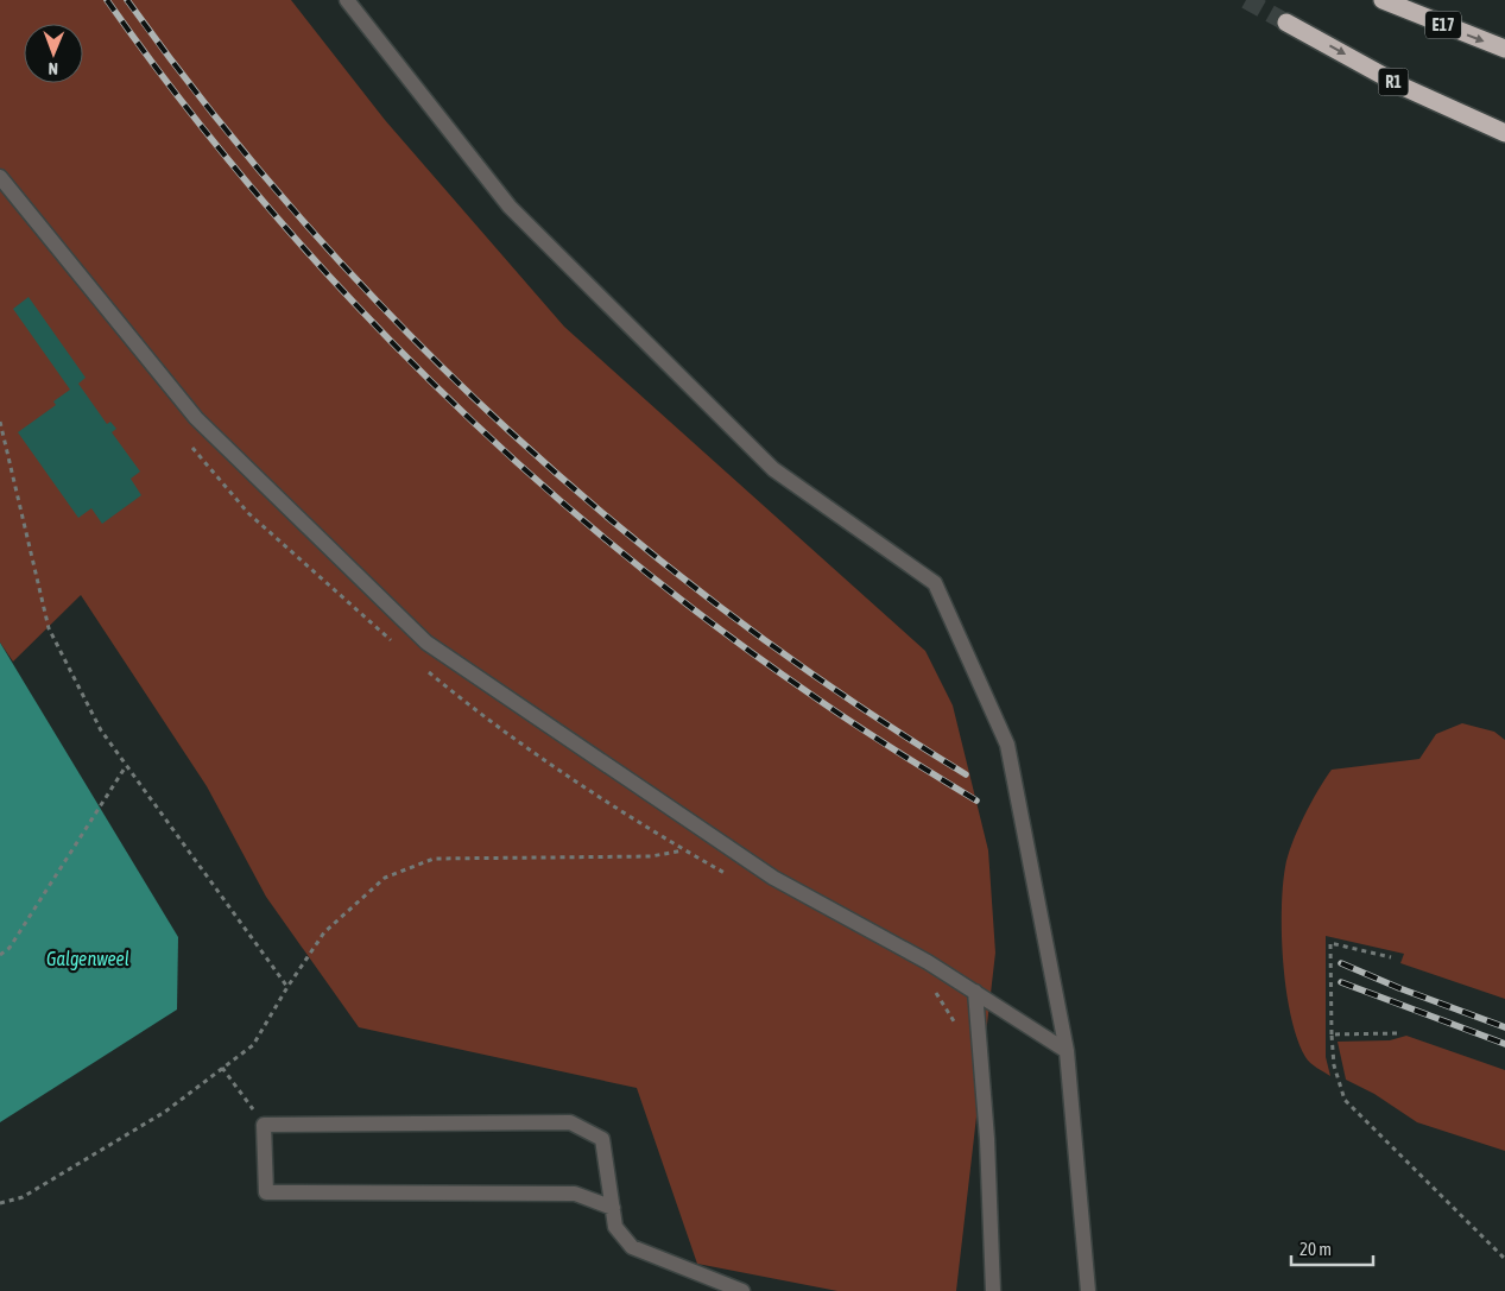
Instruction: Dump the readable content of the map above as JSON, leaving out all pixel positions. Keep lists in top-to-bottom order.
{
  "streets": {
    "highway": ["E17", "R1"]
  },
  "water": ["Galgenweel"],
  "scale_bar": "20 m",
  "north": "bottom"
}
